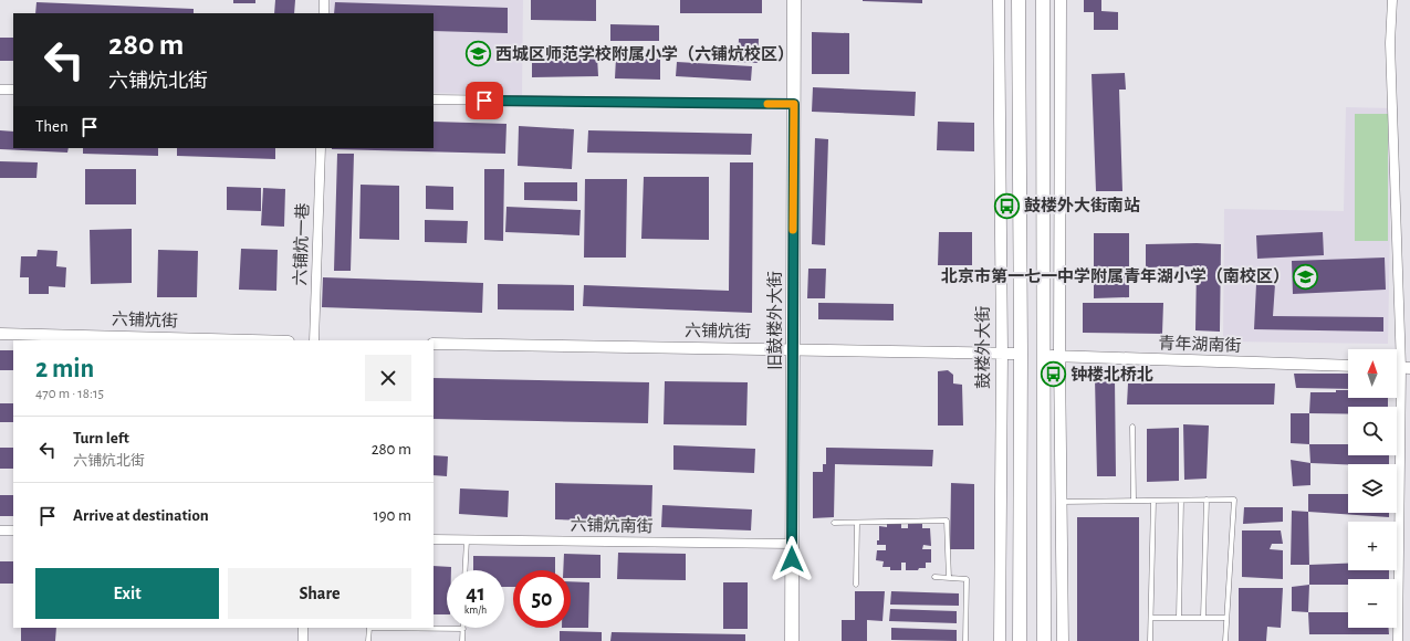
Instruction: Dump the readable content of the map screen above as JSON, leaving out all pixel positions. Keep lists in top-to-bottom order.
{
  "streets": {
    "main road": ["旧鼓楼外大街"],
    "street": [
      "六铺炕一巷",
      "六铺炕街",
      "青年湖南街",
      "鼓楼外大街",
      "六铺炕南街"
    ]
  },
  "crossings": [
    ["六铺炕街", "旧鼓楼外大街"],
    ["六铺炕街", "鼓楼外大街"],
    ["旧鼓楼外大街", "六铺炕南街"]
  ],
  "places": {
    "school or university": ["西城区师范学校附属小学（六铺炕校区）", "北京市第一七一中学附属青年湖小学（南校区）"],
    "bus stop": ["鼓楼外大街南站", "钟楼北桥北"]
  },
  "north": "top",
  "page": {
    "turn": ["280 m", "六铺炕北街"],
    "then": "Then",
    "heading": ["2 min", "470 m · 18:15"],
    "map_buttons": ["+", "−"],
    "list": [
      {
        "name": "Turn left",
        "note": "六铺炕北街",
        "value": "280 m"
      },
      {
        "name": "Arrive at destination",
        "value": "190 m"
      }
    ],
    "buttons": ["Exit", "Share"],
    "speed": "41 km/h",
    "limit": "50"
  }
}
